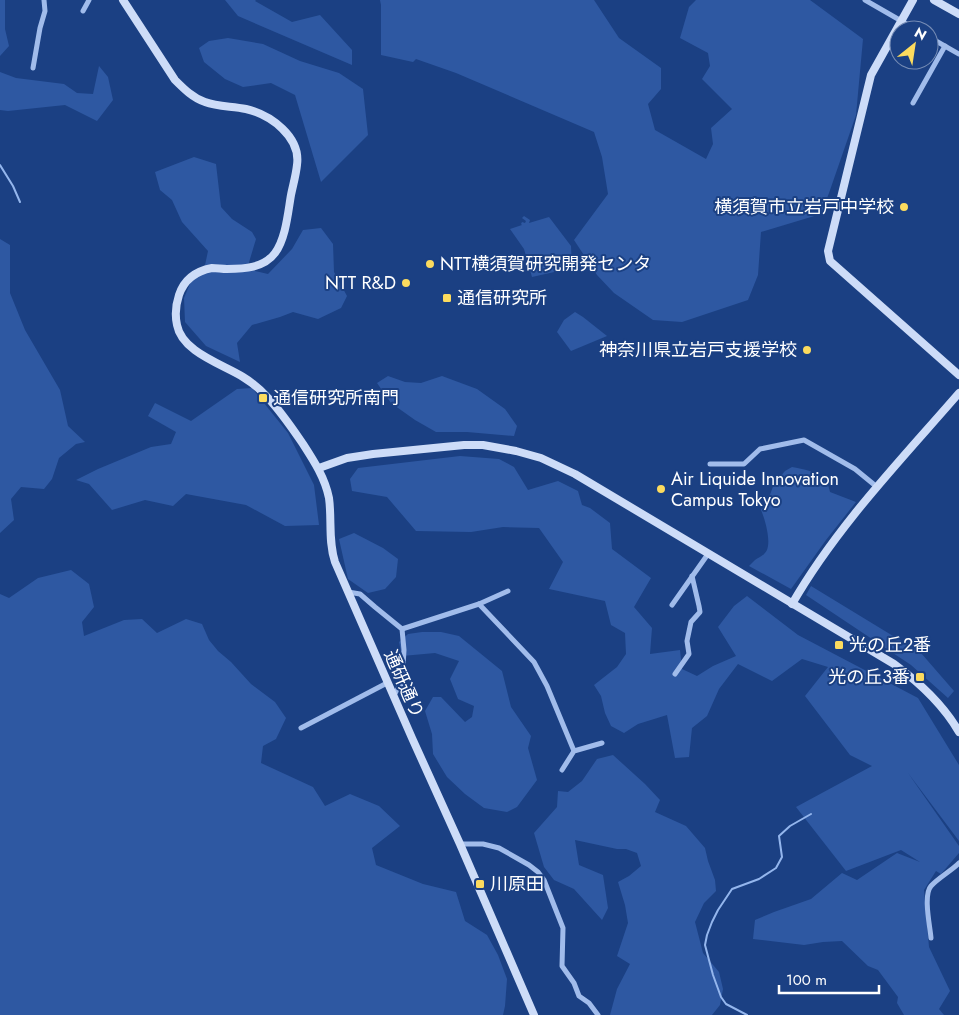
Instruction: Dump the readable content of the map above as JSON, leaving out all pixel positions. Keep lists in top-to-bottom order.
{
  "streets": {
    "street": ["通研通り"]
  },
  "places": {
    "other": [
      "横須賀市立岩戸中学校",
      "NTT横須賀研究開発センタ",
      "NTT R&D",
      "神奈川県立岩戸支援学校",
      "Air Liquide Innovation Campus Tokyo"
    ],
    "transit": [
      "通信研究所",
      "通信研究所南門",
      "光の丘2番",
      "光の丘3番",
      "川原田"
    ]
  },
  "scale_bar": "100 m",
  "north": "top right"
}
